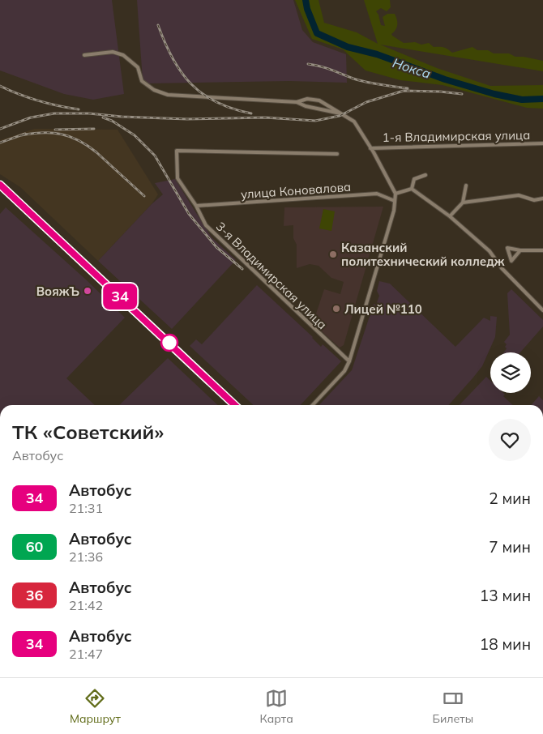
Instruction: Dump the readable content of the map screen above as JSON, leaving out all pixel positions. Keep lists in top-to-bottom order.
{
  "streets": {
    "street": ["1-я Владимирская улица", "улица Коновалова", "3-я Владимирская улица"]
  },
  "crossings": [
    ["улица Коновалова", "3-я Владимирская улица"]
  ],
  "water": ["Нокса"],
  "places": ["Казанский политехнический колледж", "ВояжЪ", "Лицей №110"],
  "lines": ["bus line 34"],
  "page": {
    "on_map": "34",
    "heading": ["ТК «Советский»", "Автобус"],
    "list": [
      {
        "mark": "34",
        "name": "Автобус",
        "note": "21:31",
        "value": "2 мин"
      },
      {
        "mark": "60",
        "name": "Автобус",
        "note": "21:36",
        "value": "7 мин"
      },
      {
        "mark": "36",
        "name": "Автобус",
        "note": "21:42",
        "value": "13 мин"
      },
      {
        "mark": "34",
        "name": "Автобус",
        "note": "21:47",
        "value": "18 мин"
      }
    ],
    "tabs": ["Маршрут", "Карта", "Билеты"]
  }
}
